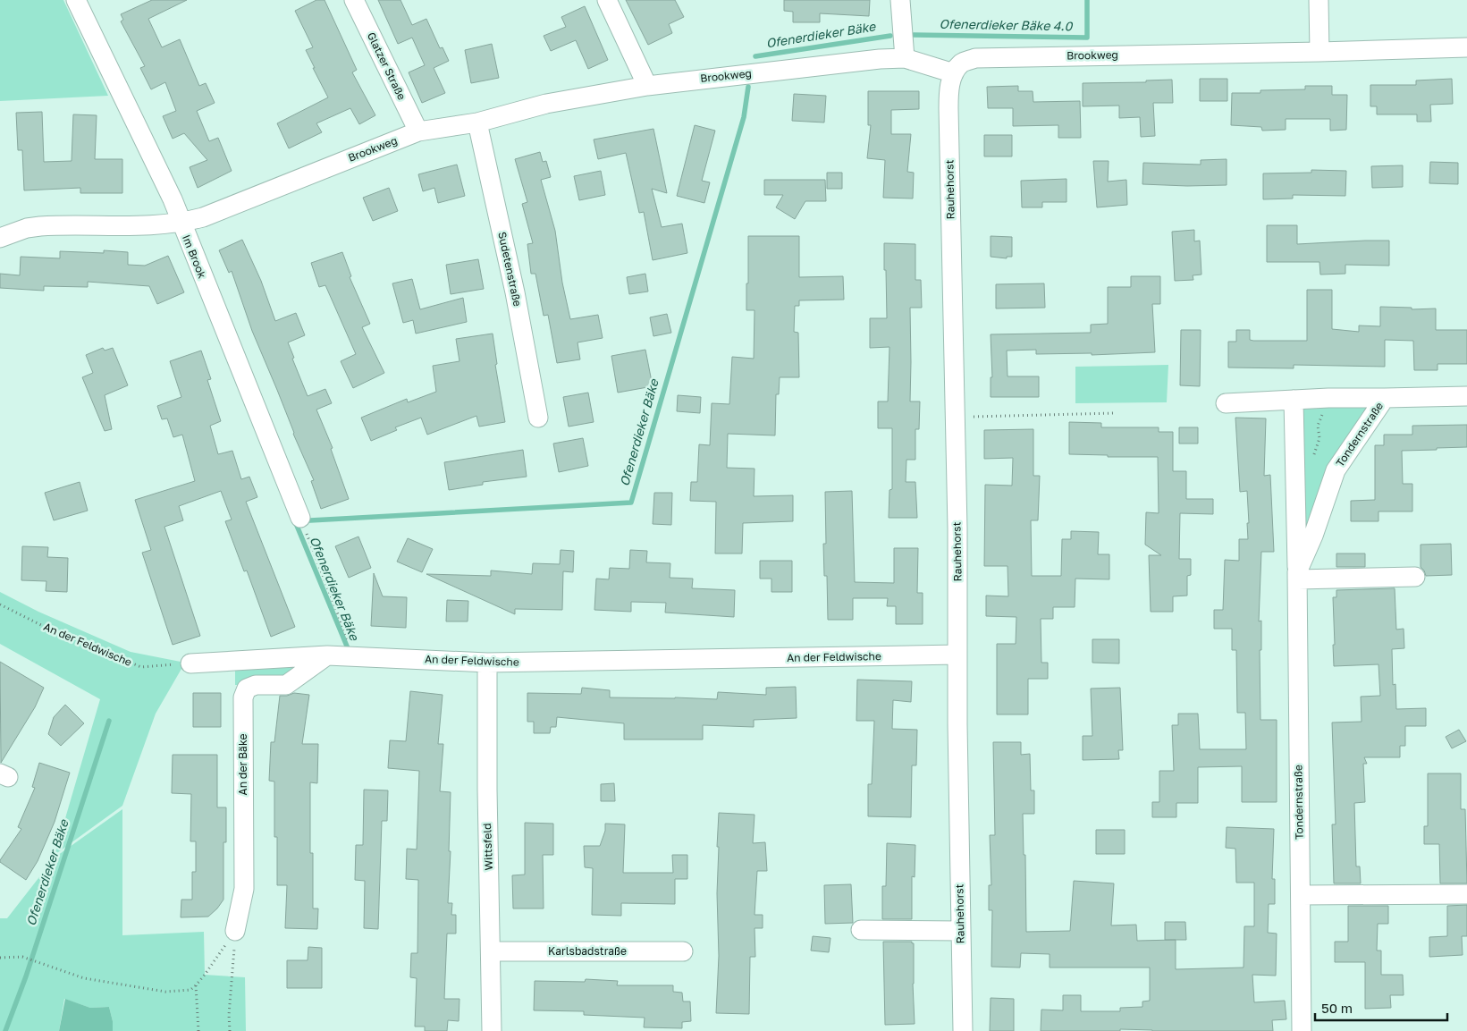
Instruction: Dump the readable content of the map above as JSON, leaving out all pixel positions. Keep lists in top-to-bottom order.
{
  "streets": {
    "street": [
      "Brookweg",
      "Glatzer Straße",
      "Rauhehorst",
      "Im Brook",
      "Sudetenstraße",
      "Tondernstraße",
      "An der Feldwische",
      "An der Bäke",
      "Wittsfeld",
      "Karlsbadstraße"
    ]
  },
  "crossings": [
    ["Brookweg", "Glatzer Straße"],
    ["Brookweg", "Rauhehorst"],
    ["Brookweg", "Im Brook"],
    ["Brookweg", "Sudetenstraße"],
    ["Rauhehorst", "An der Feldwische"],
    ["An der Feldwische", "An der Bäke"],
    ["An der Feldwische", "Wittsfeld"],
    ["Wittsfeld", "Karlsbadstraße"]
  ],
  "water": ["Ofenerdieker Bäke 4.0", "Ofenerdieker Bäke"],
  "scale_bar": "50 m"
}
